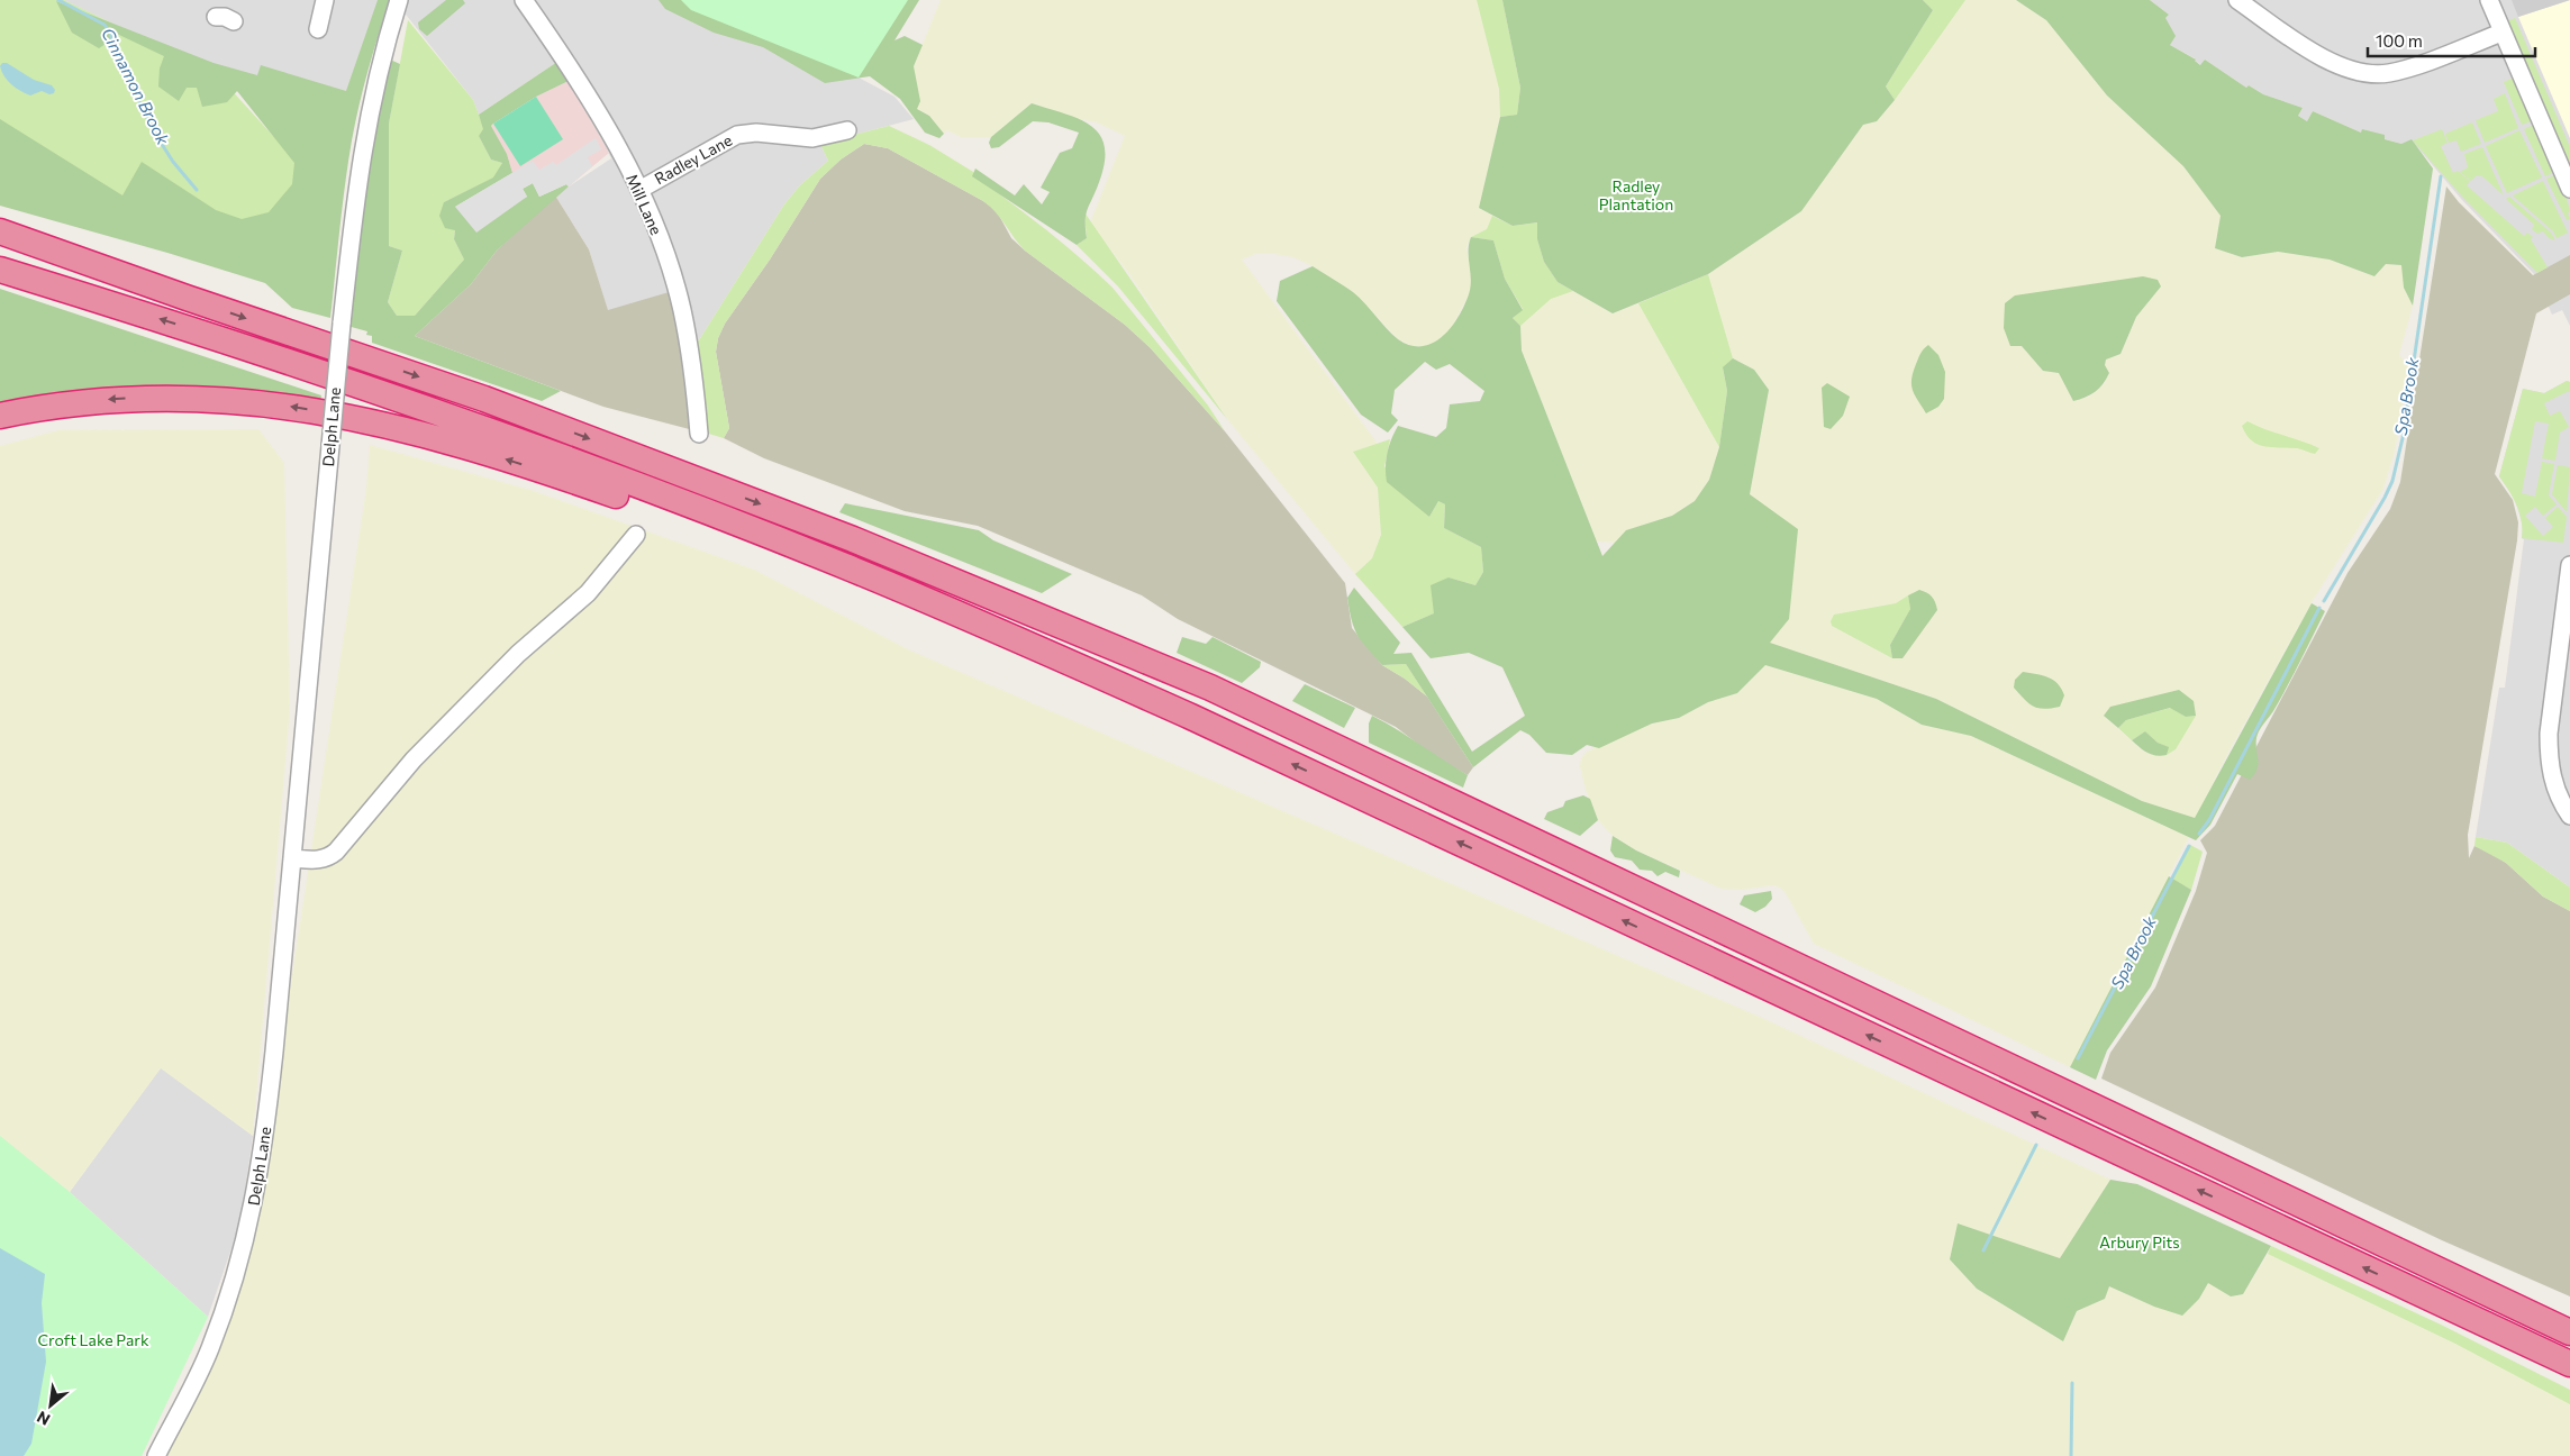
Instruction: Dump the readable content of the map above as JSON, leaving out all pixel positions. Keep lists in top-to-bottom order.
{
  "streets": {
    "street": ["Radley Lane", "Mill Lane", "Delph Lane"]
  },
  "crossings": [
    ["Radley Lane", "Mill Lane"]
  ],
  "water": ["Cinnamon Brook", "Spa Brook"],
  "parks": ["Radley Plantation", "Arbury Pits", "Croft Lake Park"],
  "scale_bar": "100 m",
  "north": "bottom left"
}
